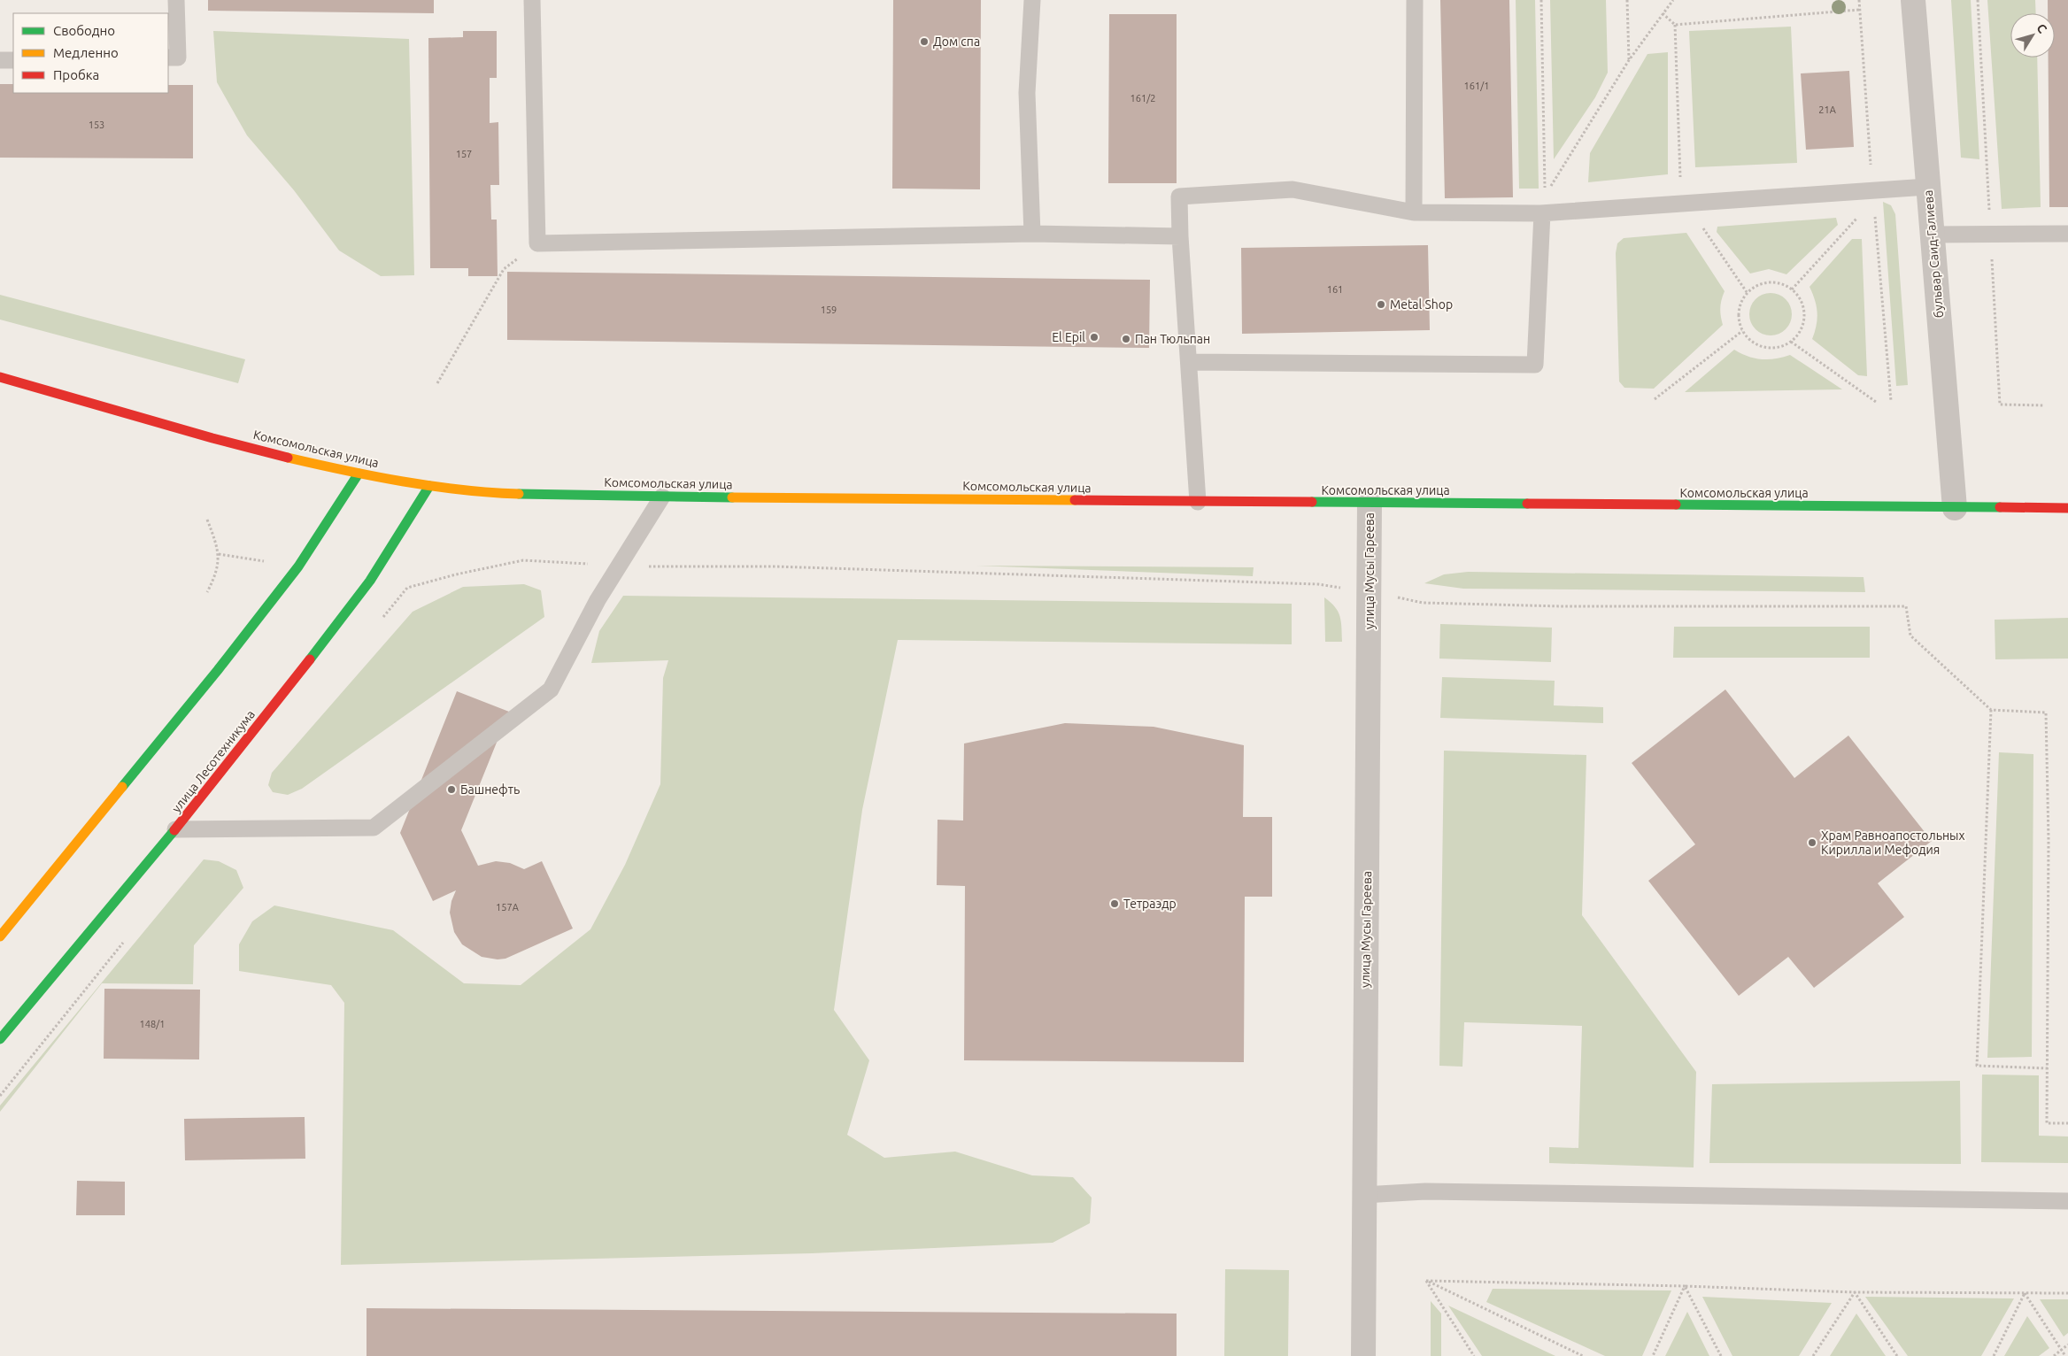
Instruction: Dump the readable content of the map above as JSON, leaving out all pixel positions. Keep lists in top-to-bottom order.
{
  "streets": {
    "main road": ["Комсомольская улица", "улица Лесотехникума"],
    "street": ["бульвар Саид-Галиева", "улица Мусы Гареева"]
  },
  "crossings": [
    ["бульвар Саид-Галиева", "Комсомольская улица"],
    ["Комсомольская улица", "улица Мусы Гареева"],
    ["Комсомольская улица", "улица Лесотехникума"]
  ],
  "places": [
    "Дом спа",
    "Metal Shop",
    "El Epil",
    "Пан Тюльпан",
    "Башнефть",
    "Храм Равноапостольных Кирилла и Мефодия",
    "Тетраэдр"
  ],
  "house_numbers": [
    "161/1",
    "161/2",
    "21А",
    "153",
    "157",
    "161",
    "159",
    "157А",
    "148/1"
  ],
  "legend": ["Свободно", "Медленно", "Пробка"],
  "north": "top right"
}
